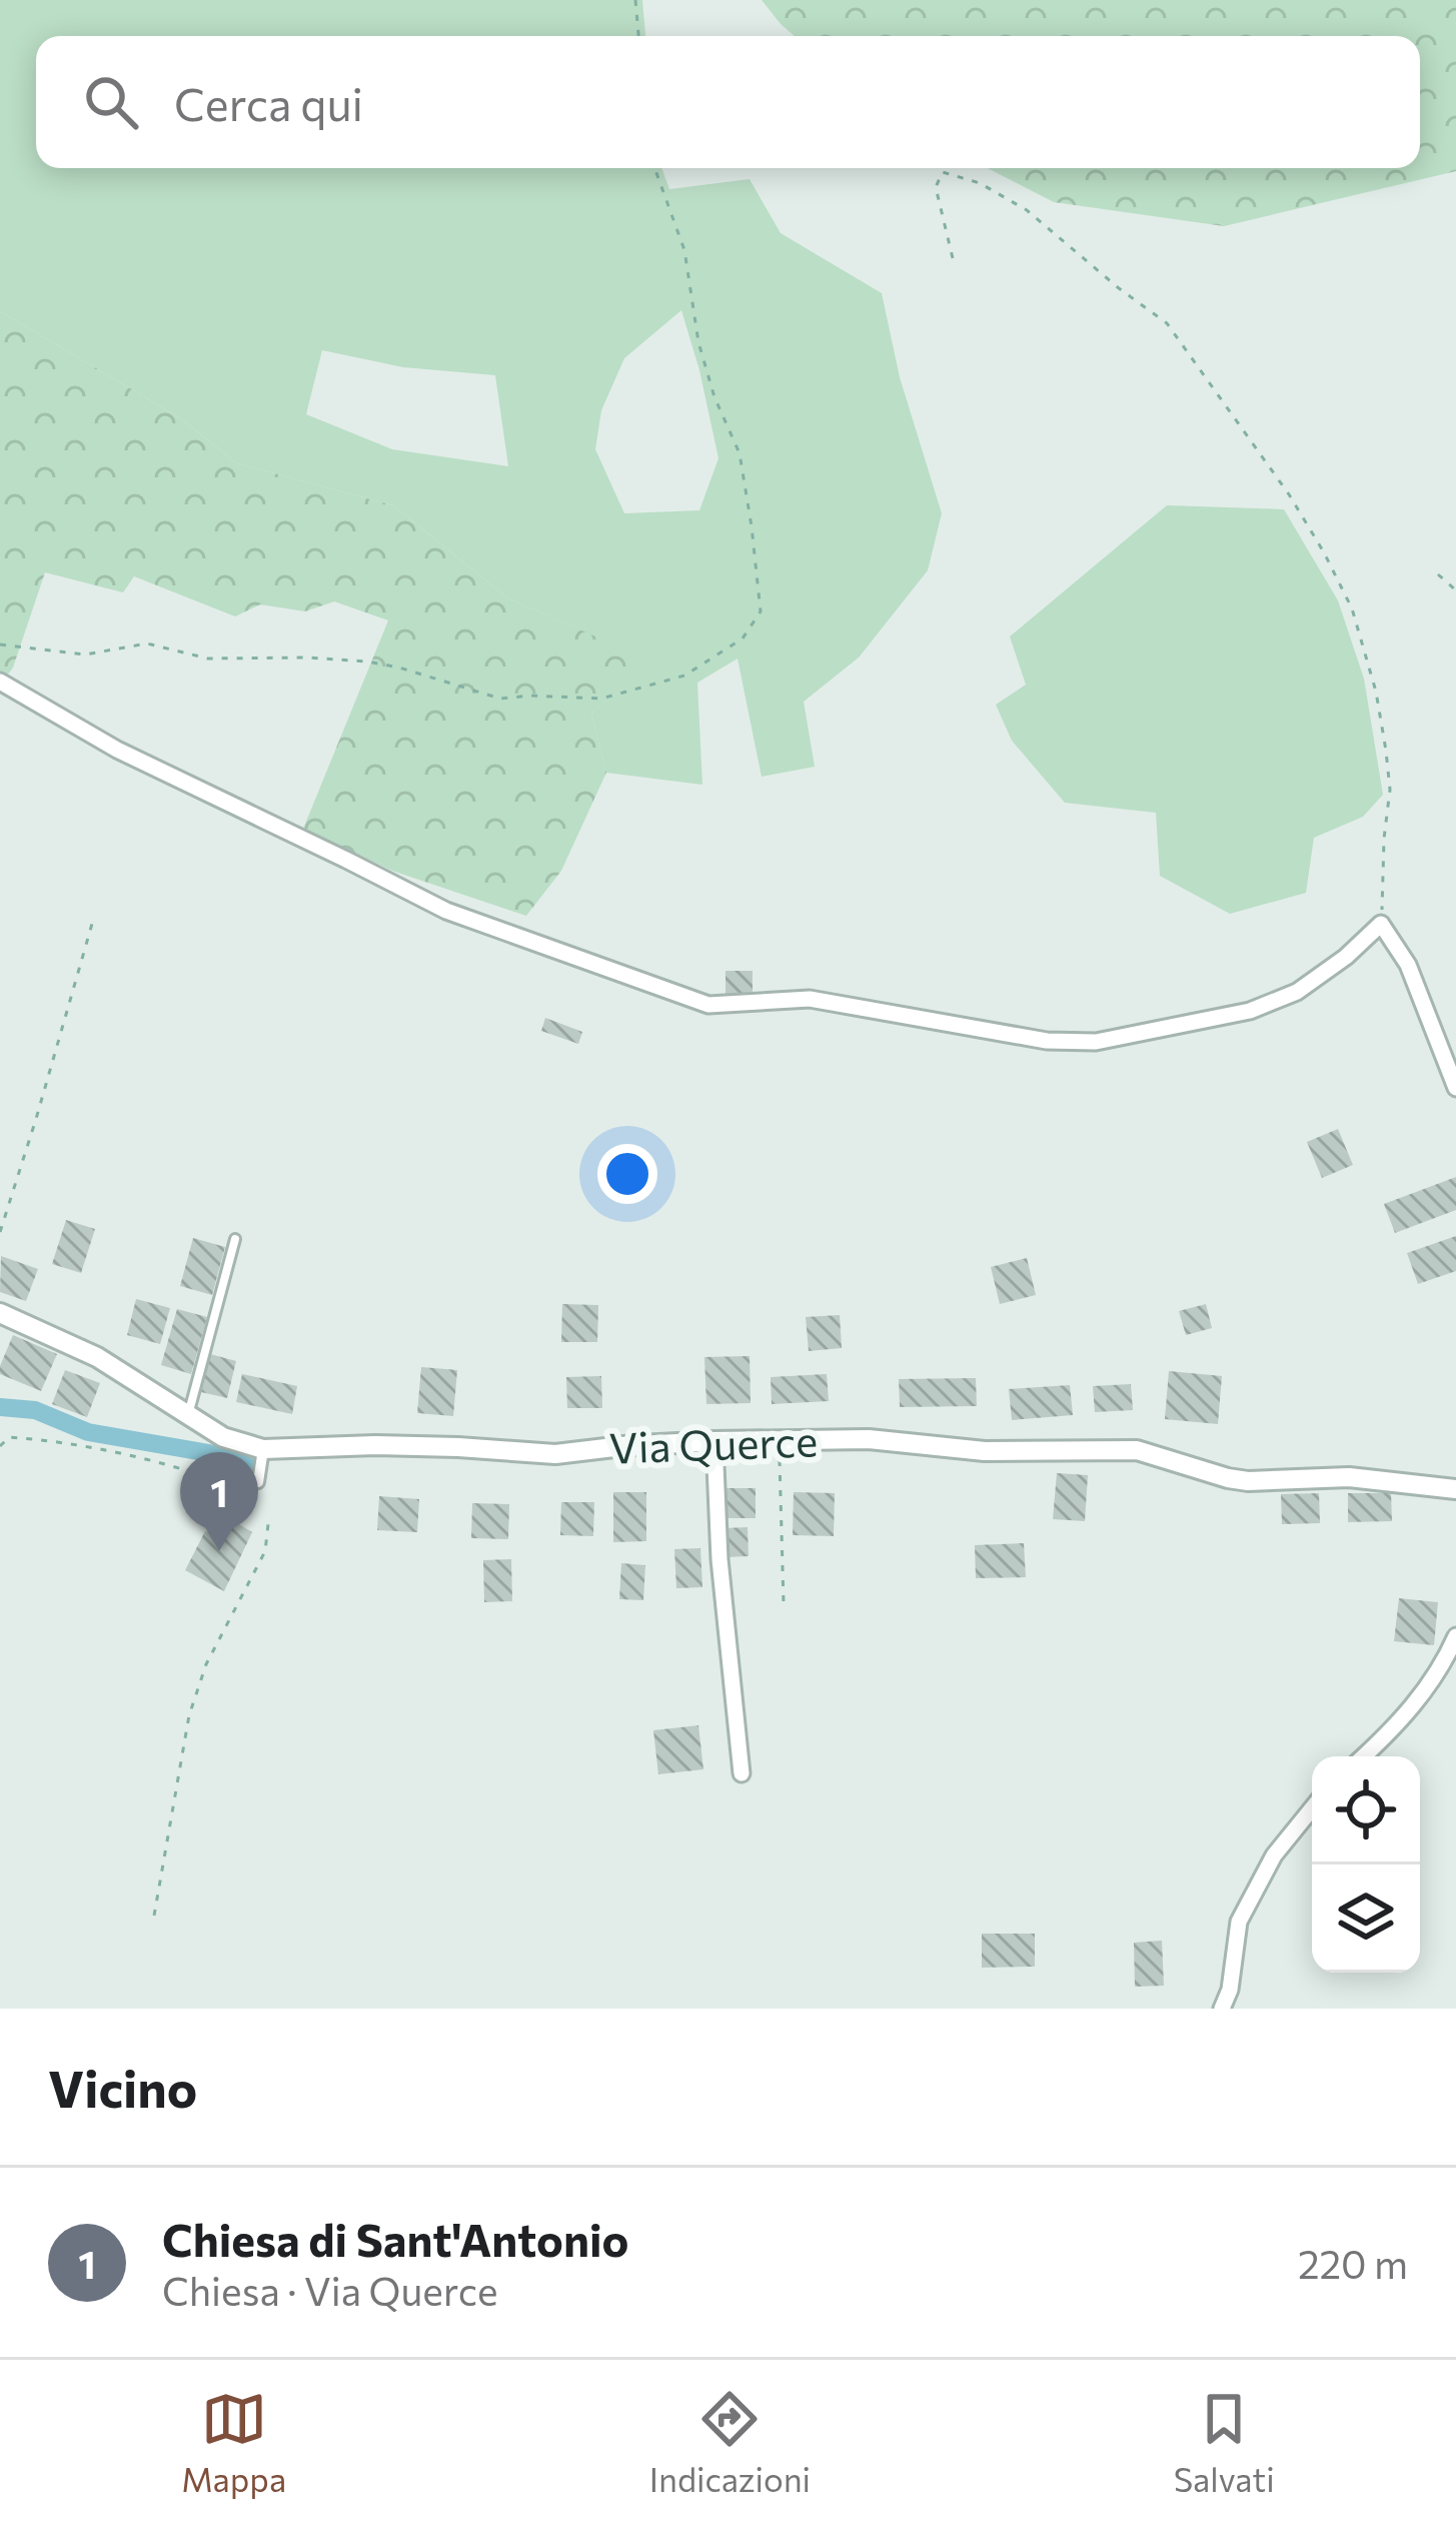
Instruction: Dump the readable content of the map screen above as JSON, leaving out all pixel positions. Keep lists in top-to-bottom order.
{
  "streets": {
    "street": ["Via Querce"]
  },
  "page": {
    "search": "Cerca qui",
    "pins": "1",
    "heading": "Vicino",
    "list": [
      {
        "mark": "1",
        "name": "Chiesa di Sant'Antonio",
        "note": "Chiesa · Via Querce",
        "value": "220 m"
      }
    ],
    "nav": ["Mappa", "Indicazioni", "Salvati"]
  }
}
